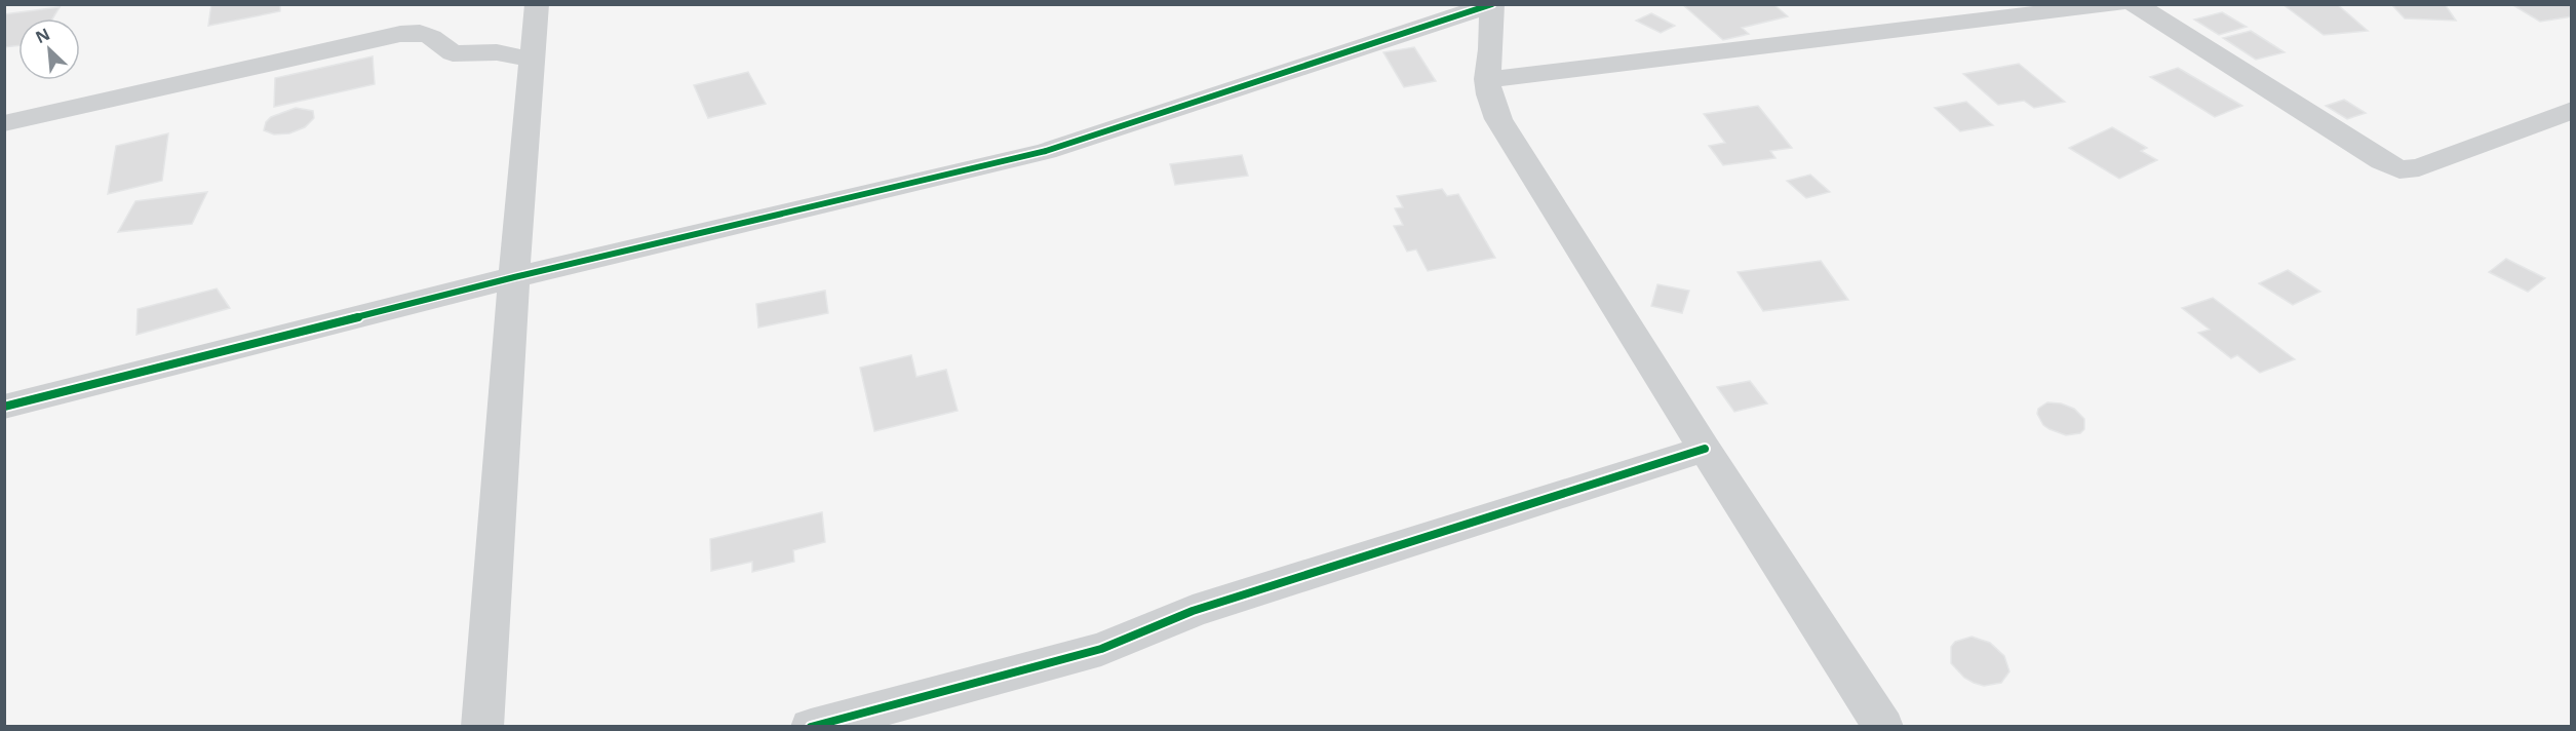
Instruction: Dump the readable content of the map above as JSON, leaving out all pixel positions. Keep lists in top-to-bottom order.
{
  "north": "top left"
}
